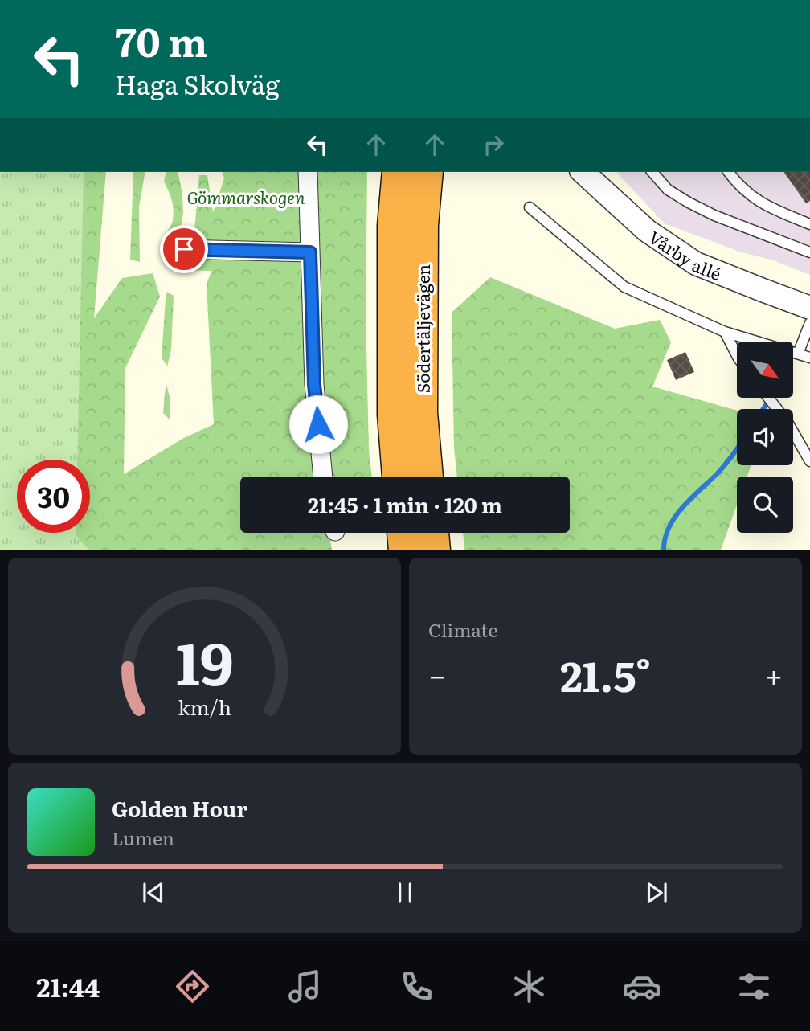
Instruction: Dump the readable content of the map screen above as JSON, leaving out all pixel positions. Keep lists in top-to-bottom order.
{
  "streets": {
    "highway": ["Södertäljevägen"],
    "street": ["Vårby allé"]
  },
  "parks": ["Gömmarskogen"],
  "north": "bottom right",
  "page": {
    "turn": ["70 m", "Haga Skolväg"],
    "limit": "30",
    "trip": "21:45 · 1 min · 120 m",
    "tile": "Climate",
    "heat": ["−", "21.5°", "+"],
    "song": ["Golden Hour", "Lumen"],
    "tabs": "21:44",
    "gauge": ["19", "km/h"]
  }
}
